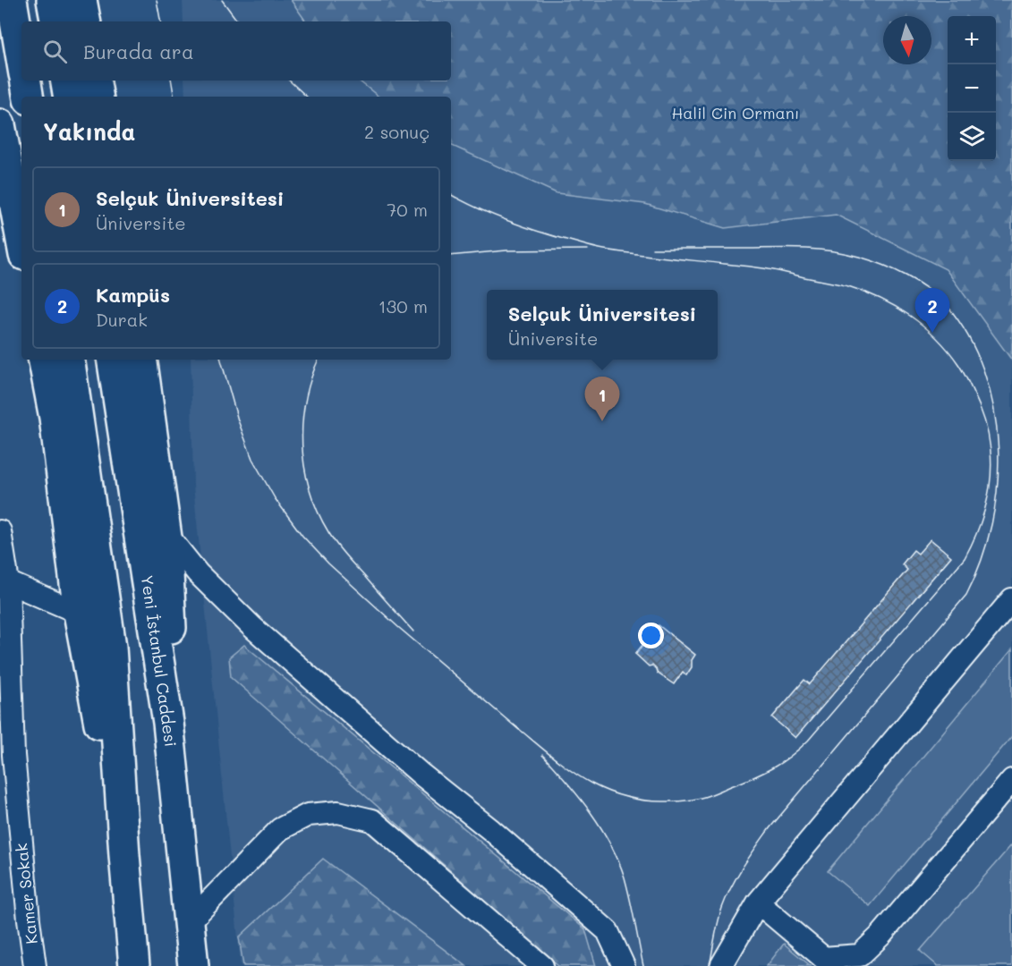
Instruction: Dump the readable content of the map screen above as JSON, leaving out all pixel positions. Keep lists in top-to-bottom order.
{
  "streets": {
    "highway": ["Yeni İstanbul Caddesi"],
    "street": ["Kamer Sokak"]
  },
  "parks": ["Halil Cin Ormanı"],
  "north": "bottom",
  "page": {
    "map_buttons": ["+", "−"],
    "search": "Burada ara",
    "heading": ["Yakında", "2 sonuç"],
    "list": [
      {
        "mark": "1",
        "name": "Selçuk Üniversitesi",
        "note": "Üniversite",
        "value": "70 m"
      },
      {
        "mark": "2",
        "name": "Kampüs",
        "note": "Durak",
        "value": "130 m"
      }
    ],
    "pins": ["2", "1"],
    "popup": ["Selçuk Üniversitesi", "Üniversite"]
  }
}
